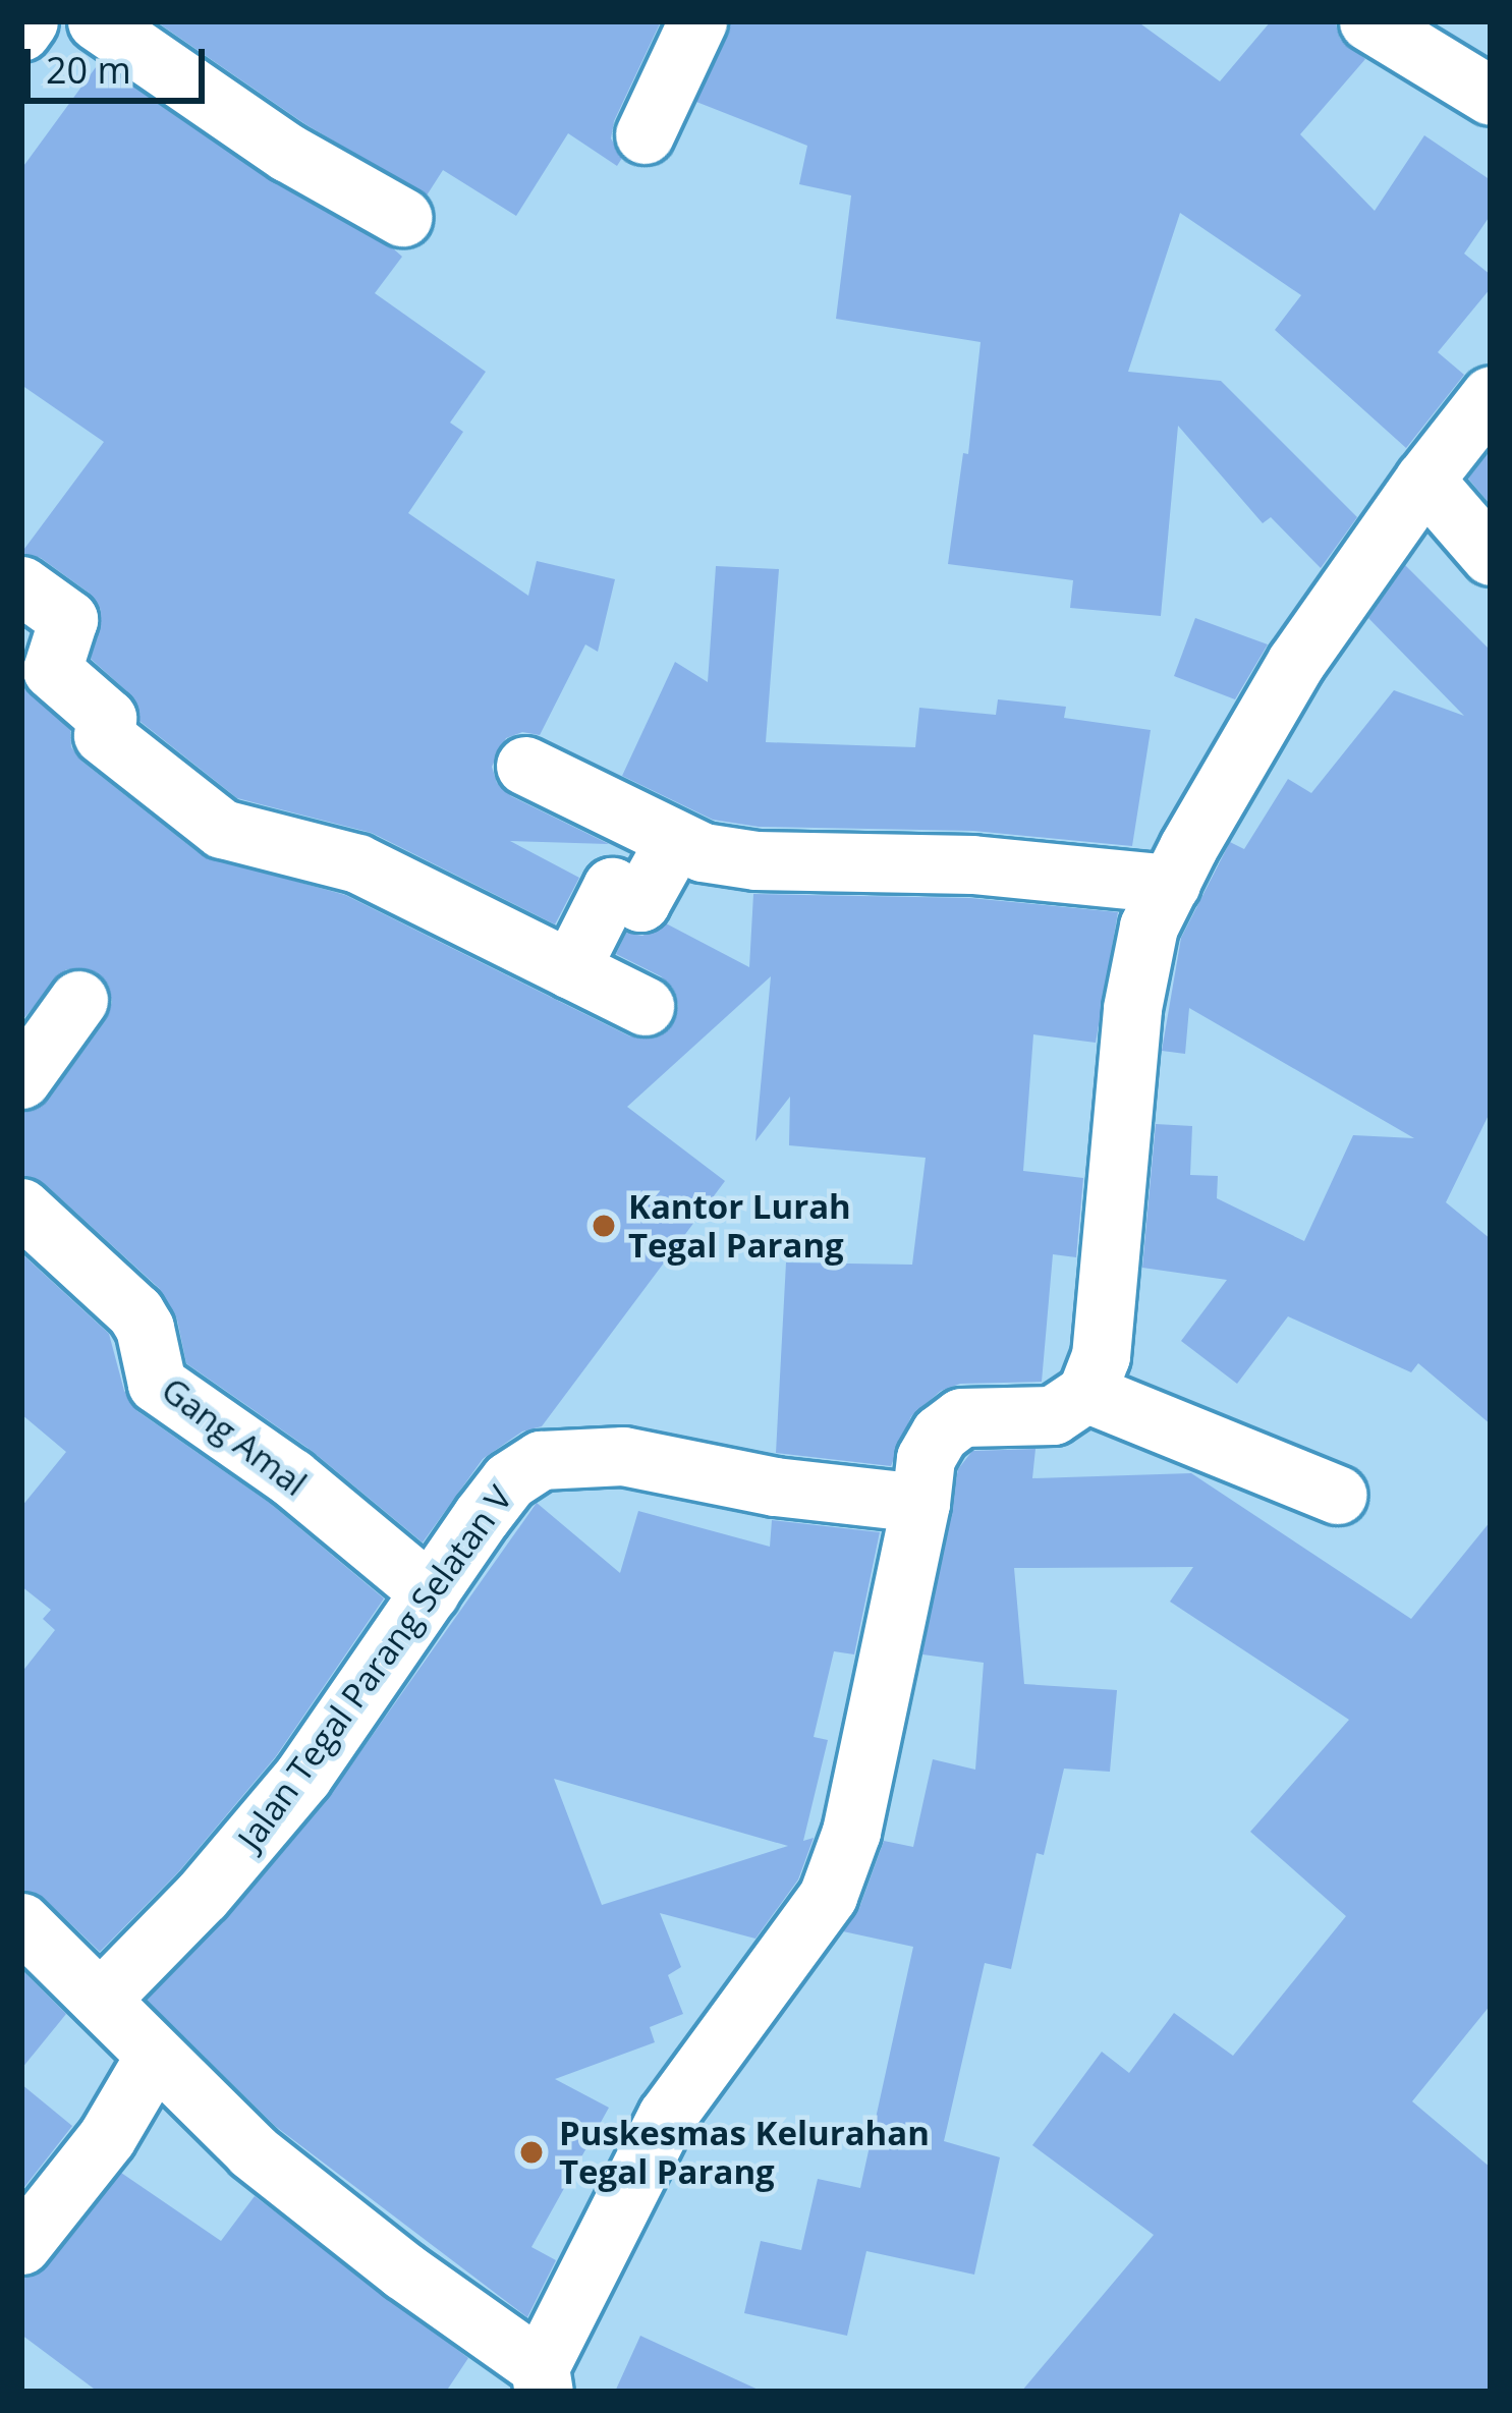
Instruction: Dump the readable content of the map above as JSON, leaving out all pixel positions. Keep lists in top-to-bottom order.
{
  "streets": {
    "street": ["Gang Amal", "Jalan Tegal Parang Selatan V"]
  },
  "crossings": [
    ["Gang Amal", "Jalan Tegal Parang Selatan V"]
  ],
  "places": ["Kantor Lurah Tegal Parang", "Puskesmas Kelurahan Tegal Parang"],
  "scale_bar": "20 m"
}
